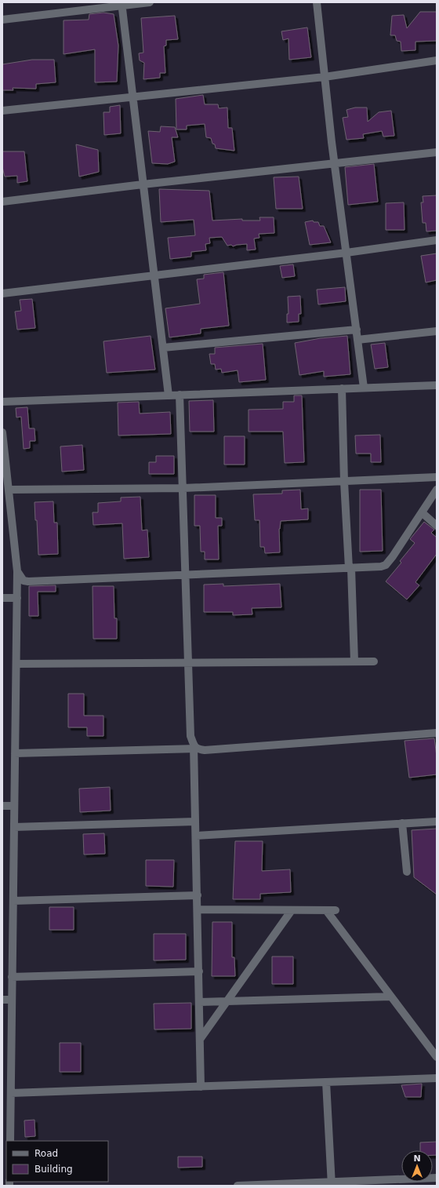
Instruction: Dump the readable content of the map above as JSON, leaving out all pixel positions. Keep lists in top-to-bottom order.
{
  "legend": ["Road", "Building"],
  "north": "top"
}
